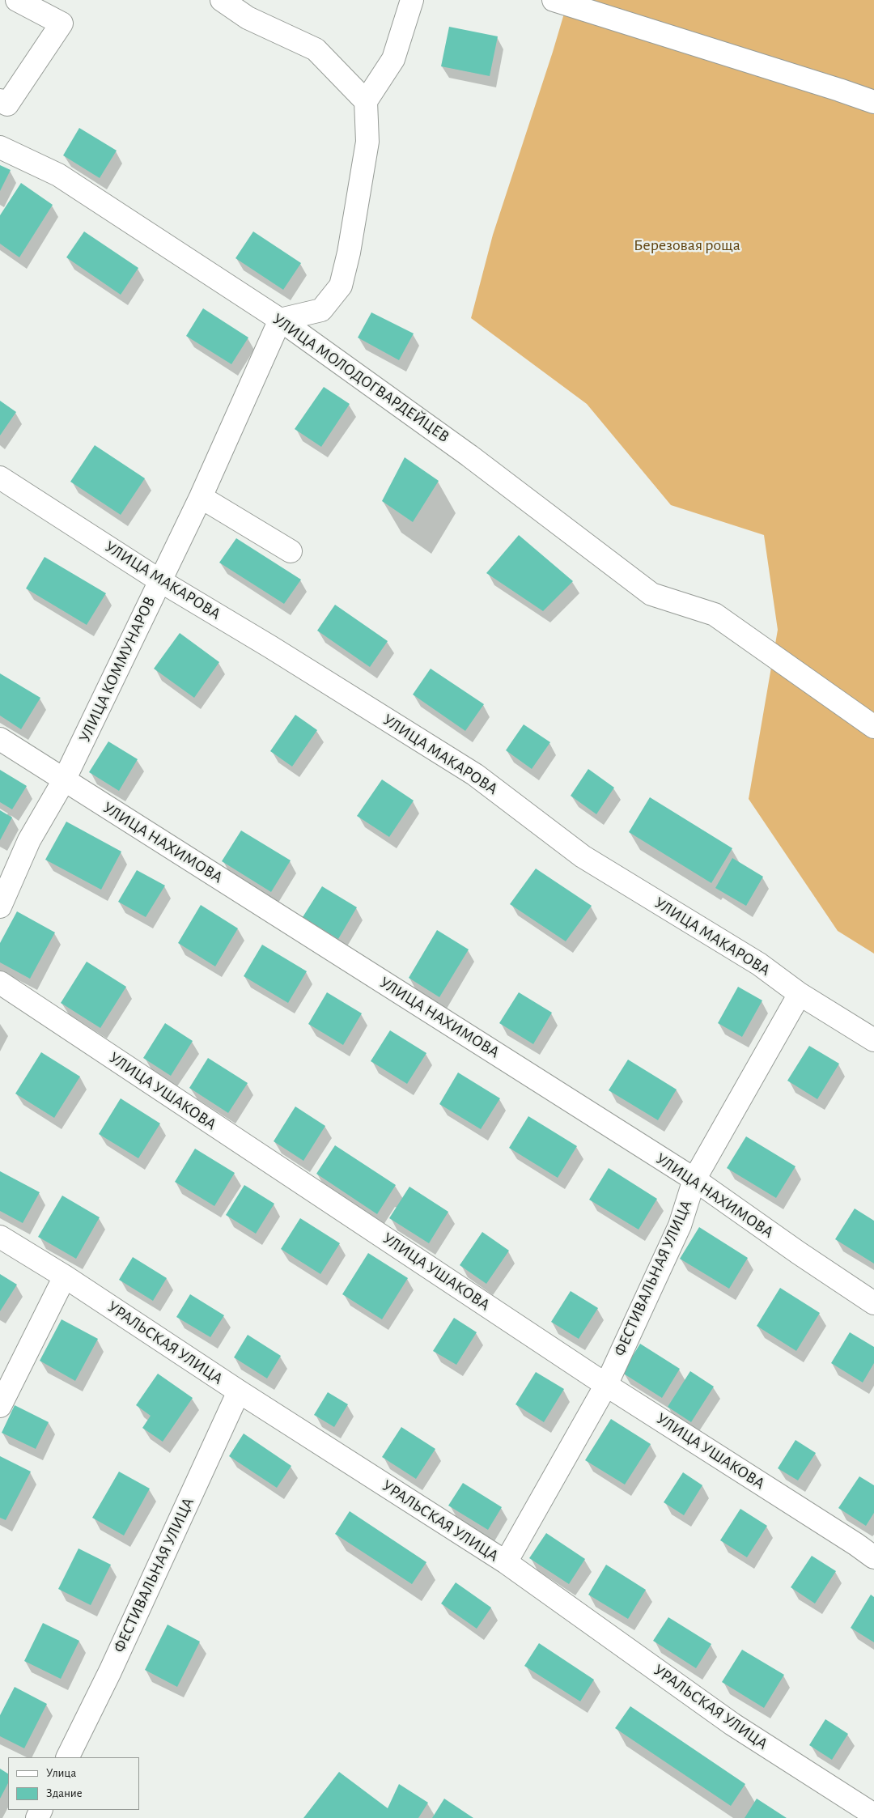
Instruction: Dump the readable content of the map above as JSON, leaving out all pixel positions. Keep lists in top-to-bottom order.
{
  "streets": {
    "street": [
      "УЛИЦА МОЛОДОГВАРДЕЙЦЕВ",
      "УЛИЦА МАКАРОВА",
      "УЛИЦА КОММУНАРОВ",
      "УЛИЦА НАХИМОВА",
      "УЛИЦА УШАКОВА",
      "ФЕСТИВАЛЬНАЯ УЛИЦА",
      "УРАЛЬСКАЯ УЛИЦА"
    ]
  },
  "crossings": [
    ["УЛИЦА МОЛОДОГВАРДЕЙЦЕВ", "УЛИЦА КОММУНАРОВ"],
    ["УЛИЦА МАКАРОВА", "УЛИЦА КОММУНАРОВ"],
    ["УЛИЦА МАКАРОВА", "ФЕСТИВАЛЬНАЯ УЛИЦА"],
    ["УЛИЦА КОММУНАРОВ", "УЛИЦА НАХИМОВА"],
    ["УЛИЦА НАХИМОВА", "ФЕСТИВАЛЬНАЯ УЛИЦА"],
    ["УЛИЦА УШАКОВА", "ФЕСТИВАЛЬНАЯ УЛИЦА"],
    ["ФЕСТИВАЛЬНАЯ УЛИЦА", "УРАЛЬСКАЯ УЛИЦА"]
  ],
  "parks": ["Березовая роща"],
  "legend": ["Улица", "Здание"]
}
